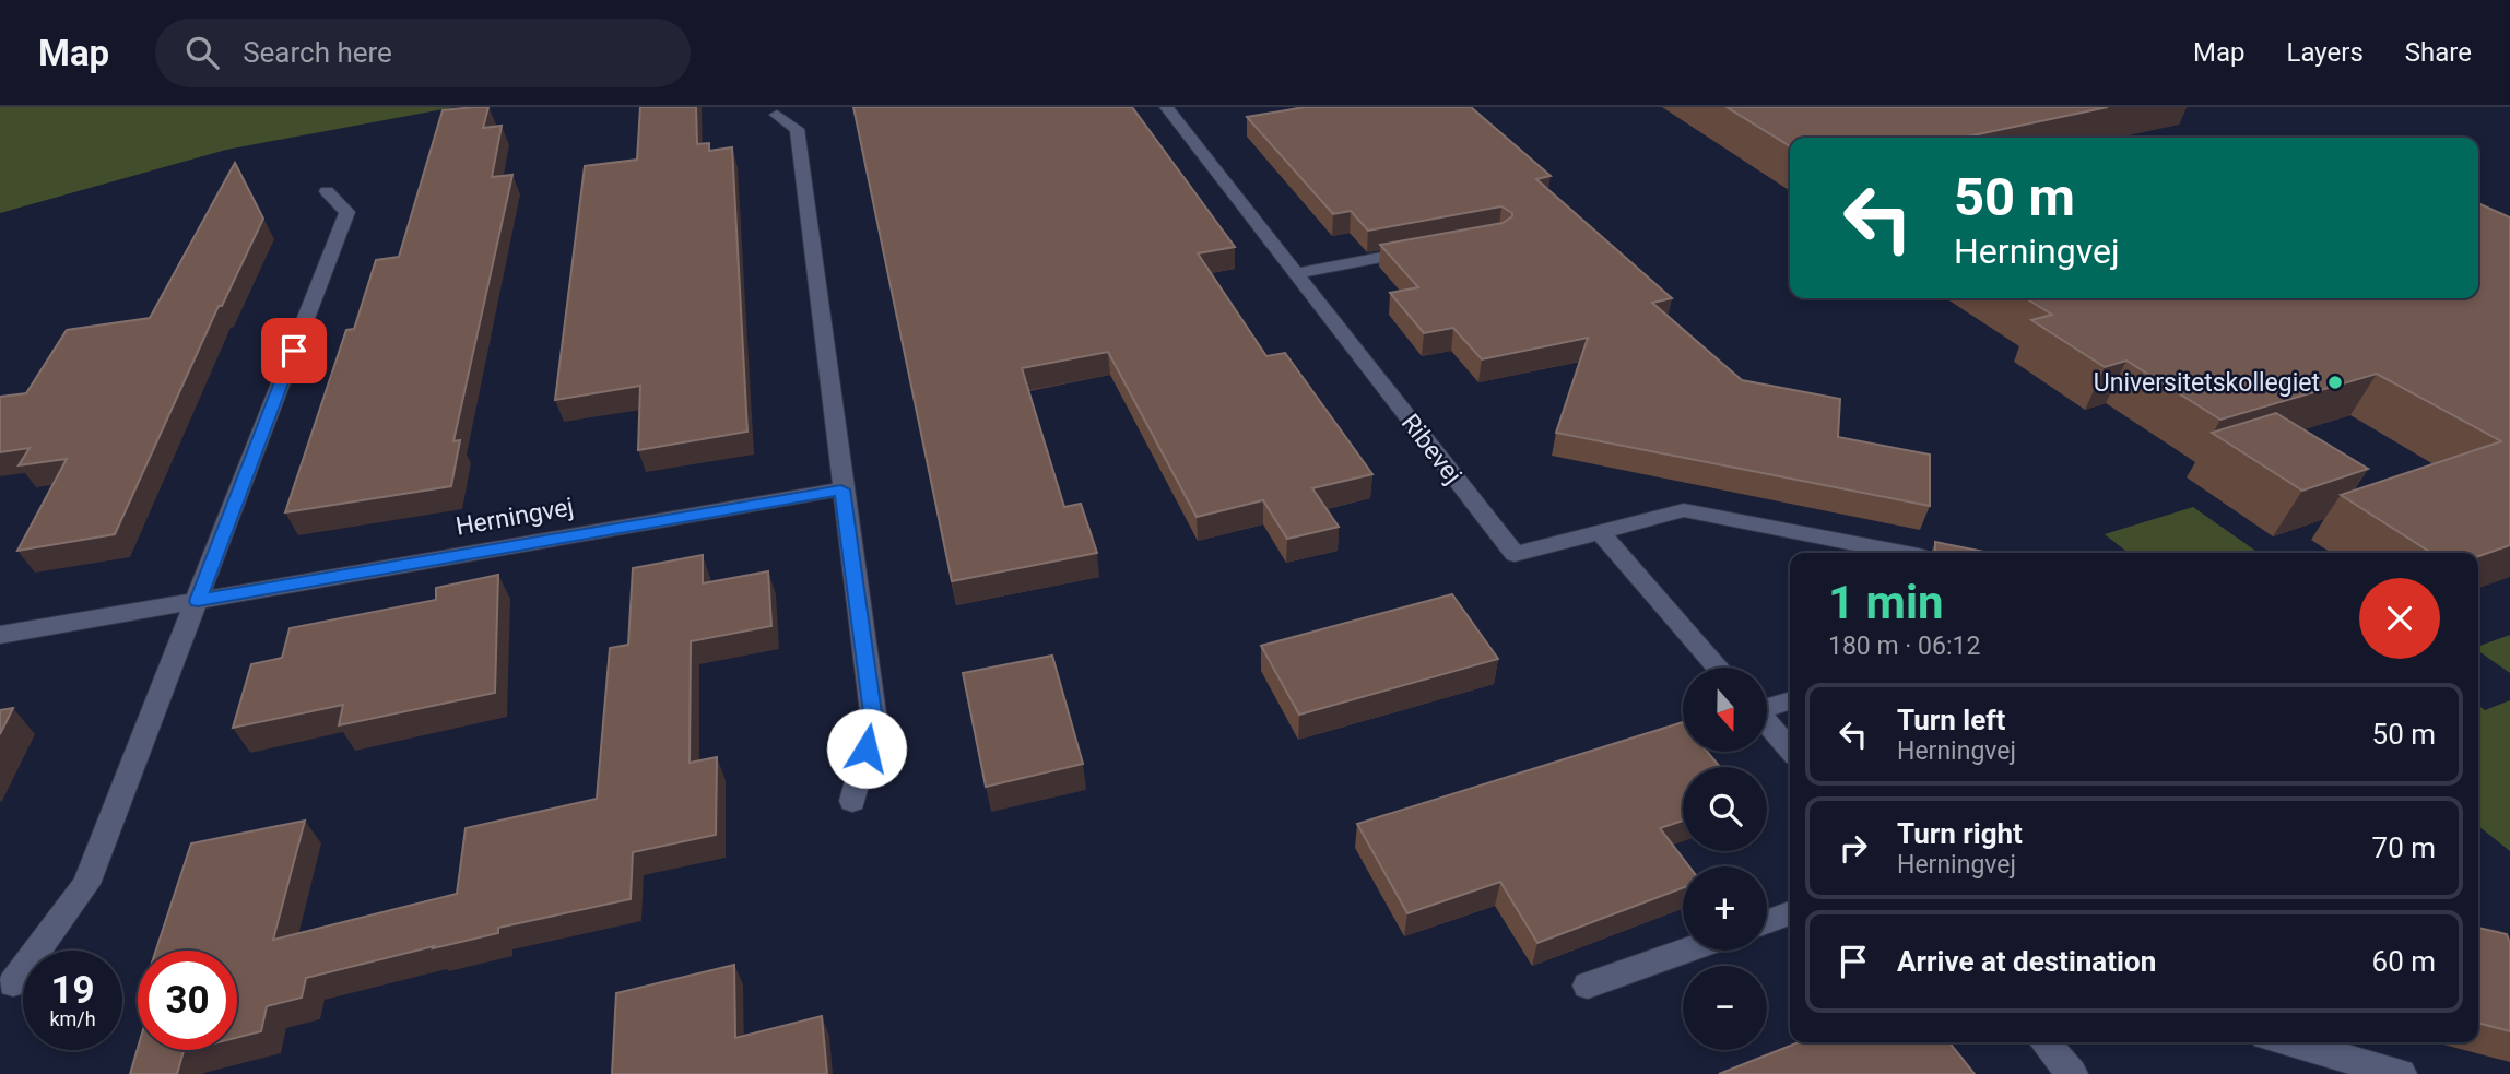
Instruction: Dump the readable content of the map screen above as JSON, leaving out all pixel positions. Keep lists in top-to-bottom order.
{
  "streets": {
    "street": ["Ribevej", "Herningvej"]
  },
  "places": ["Universitetskollegiet"],
  "north": "bottom",
  "page": {
    "header": "Map",
    "search": "Search here",
    "nav": ["Map", "Layers", "Share"],
    "turn": ["50 m", "Herningvej"],
    "heading": ["1 min", "180 m · 06:12"],
    "map_buttons": ["+", "−"],
    "list": [
      {
        "name": "Turn left",
        "note": "Herningvej",
        "value": "50 m"
      },
      {
        "name": "Turn right",
        "note": "Herningvej",
        "value": "70 m"
      },
      {
        "name": "Arrive at destination",
        "value": "60 m"
      }
    ],
    "speed": "19 km/h",
    "limit": "30"
  }
}
